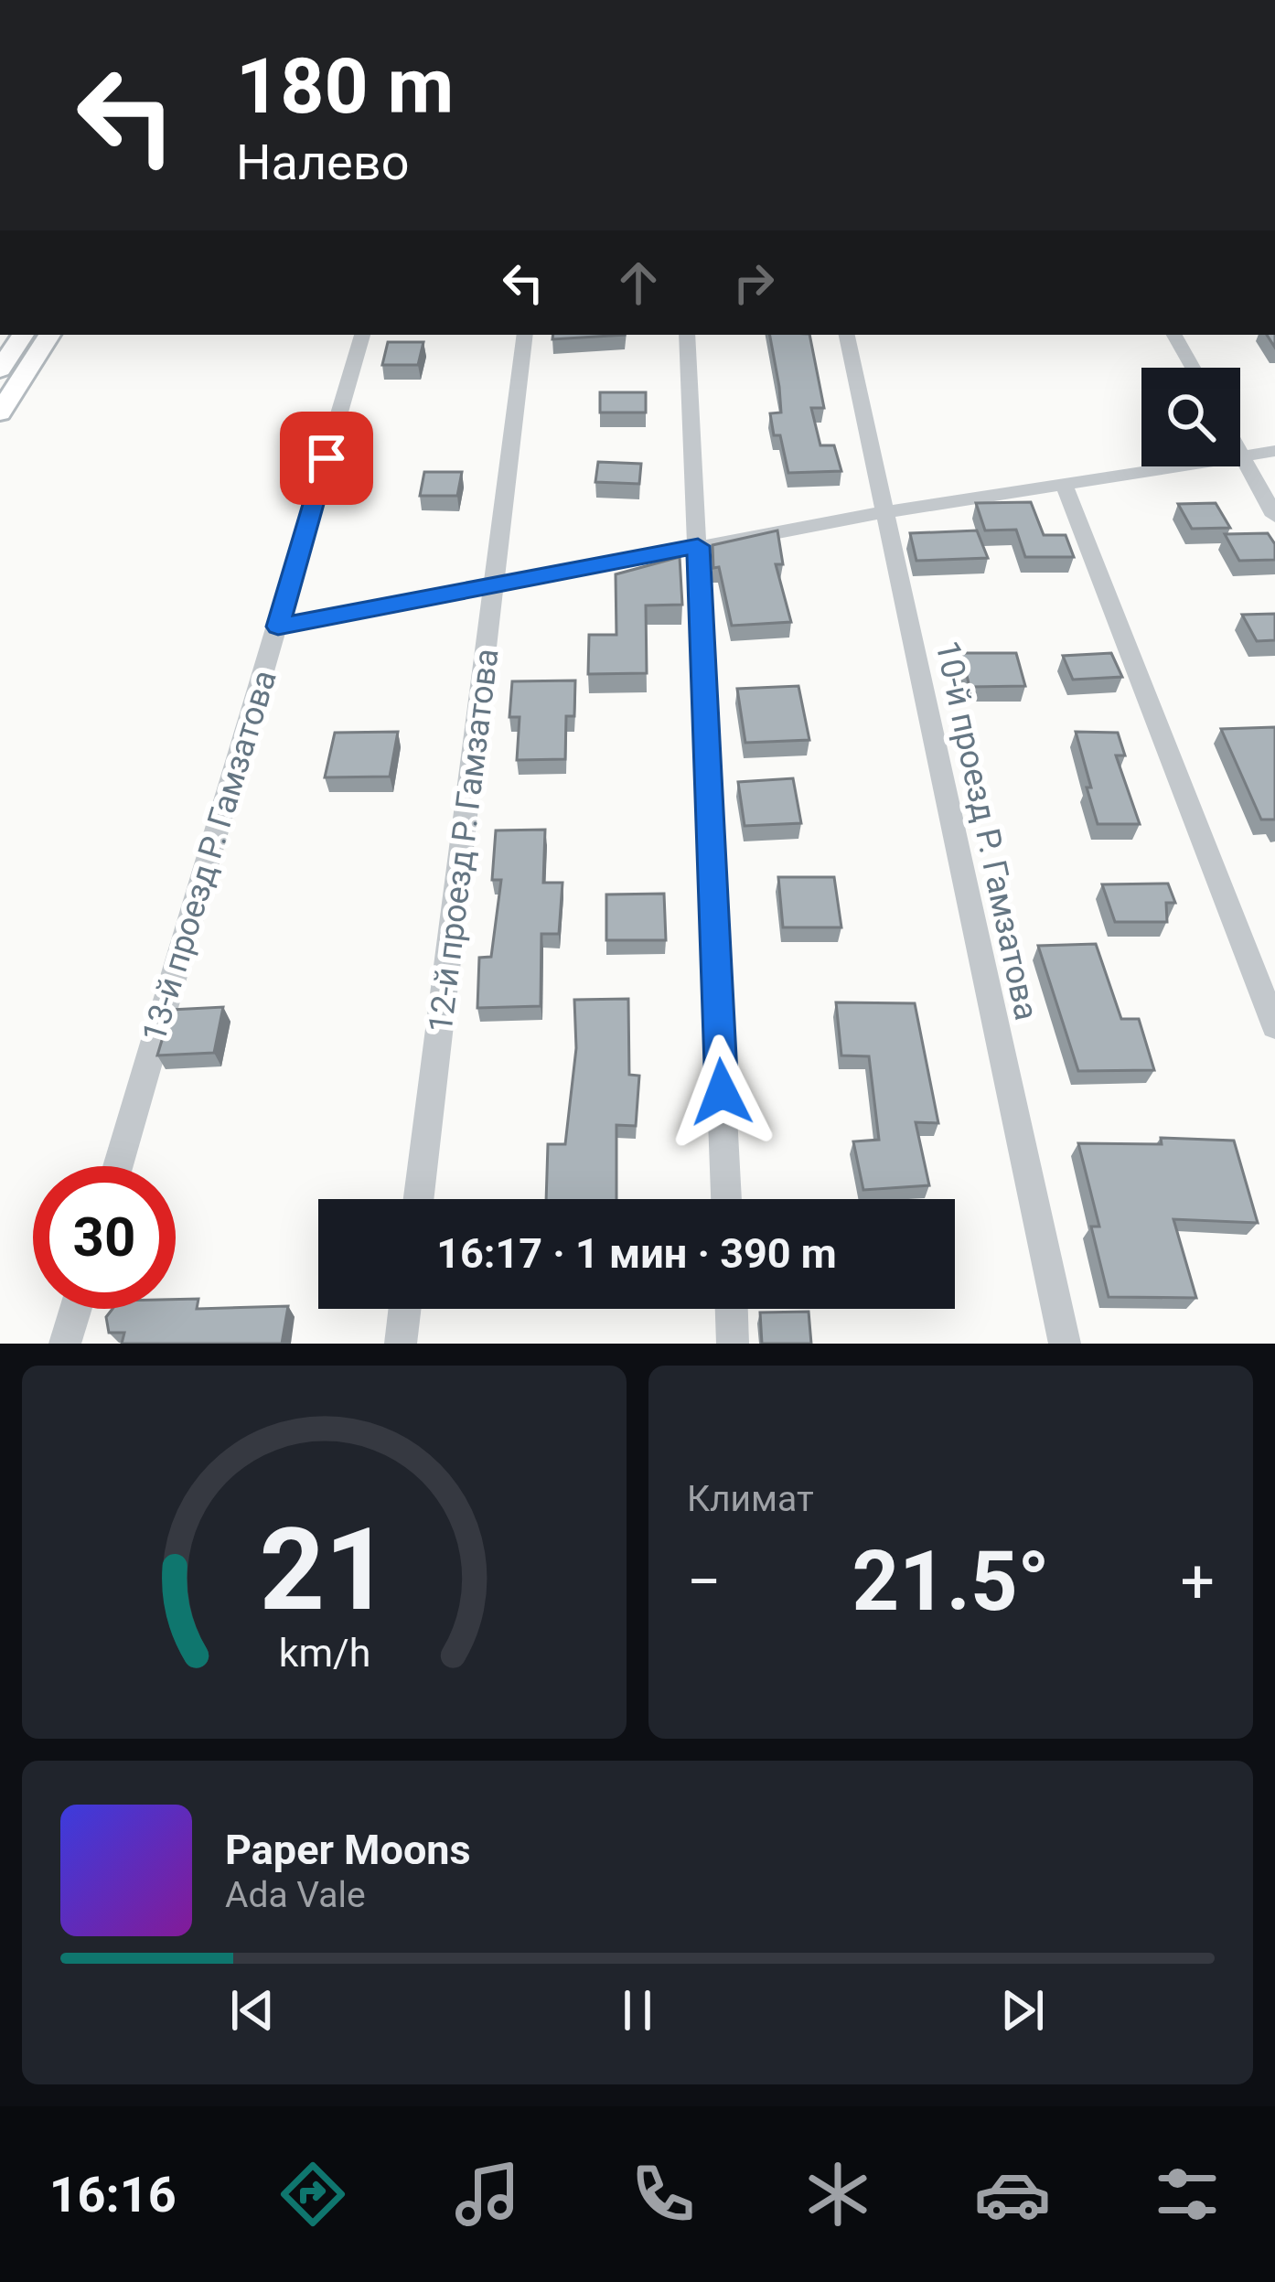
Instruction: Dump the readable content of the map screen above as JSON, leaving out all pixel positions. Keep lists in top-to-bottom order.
{
  "streets": {
    "street": ["10-й проезд Р. Гамзатова", "12-й проезд Р. Гамзатова", "13-й проезд Р. Гамзатова"]
  },
  "page": {
    "turn": ["180 m", "Налево"],
    "limit": "30",
    "trip": "16:17 · 1 мин · 390 m",
    "tile": "Климат",
    "heat": ["−", "21.5°", "+"],
    "song": ["Paper Moons", "Ada Vale"],
    "tabs": "16:16",
    "gauge": ["21", "km/h"]
  }
}
